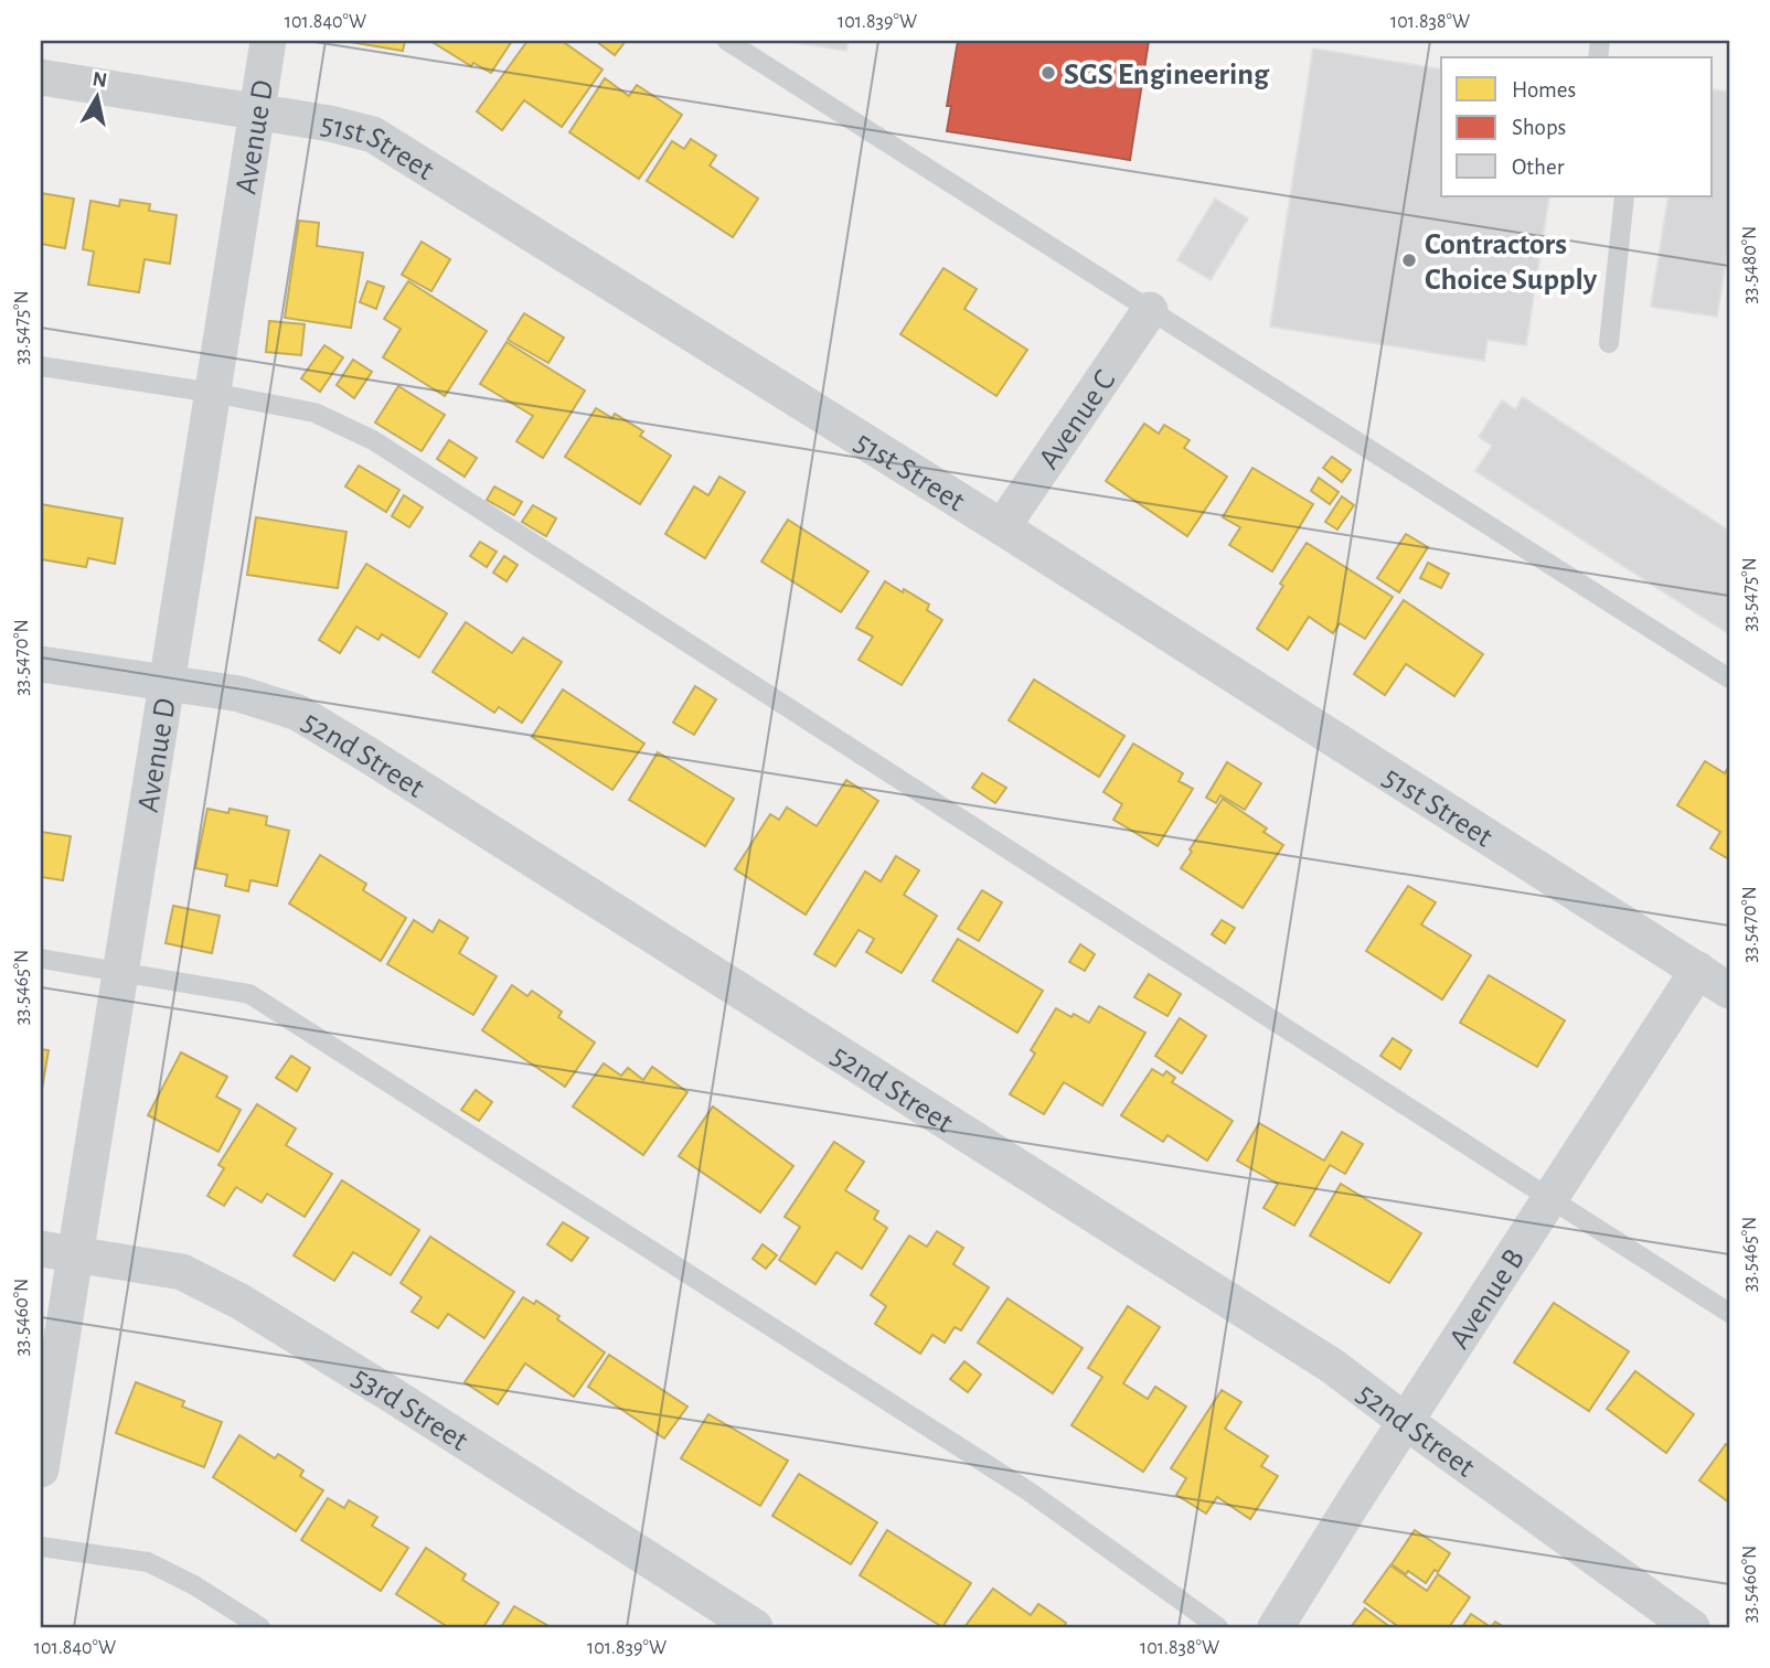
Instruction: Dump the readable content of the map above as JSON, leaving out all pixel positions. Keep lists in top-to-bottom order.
{
  "streets": {
    "street": [
      "Avenue D",
      "51st Street",
      "Avenue C",
      "52nd Street",
      "Avenue B",
      "53rd Street"
    ]
  },
  "crossings": [
    ["Avenue D", "51st Street"],
    ["Avenue D", "52nd Street"],
    ["Avenue D", "53rd Street"],
    ["51st Street", "Avenue C"],
    ["51st Street", "Avenue B"],
    ["52nd Street", "Avenue B"]
  ],
  "places": ["SGS Engineering", "Contractors Choice Supply"],
  "legend": ["Homes", "Shops", "Other"],
  "north": "top",
  "coordinates": [
    "101.840°W",
    "101.839°W",
    "101.838°W",
    "33.5480°N",
    "33.5475°N",
    "33.5470°N",
    "33.5465°N",
    "33.5460°N"
  ]
}
